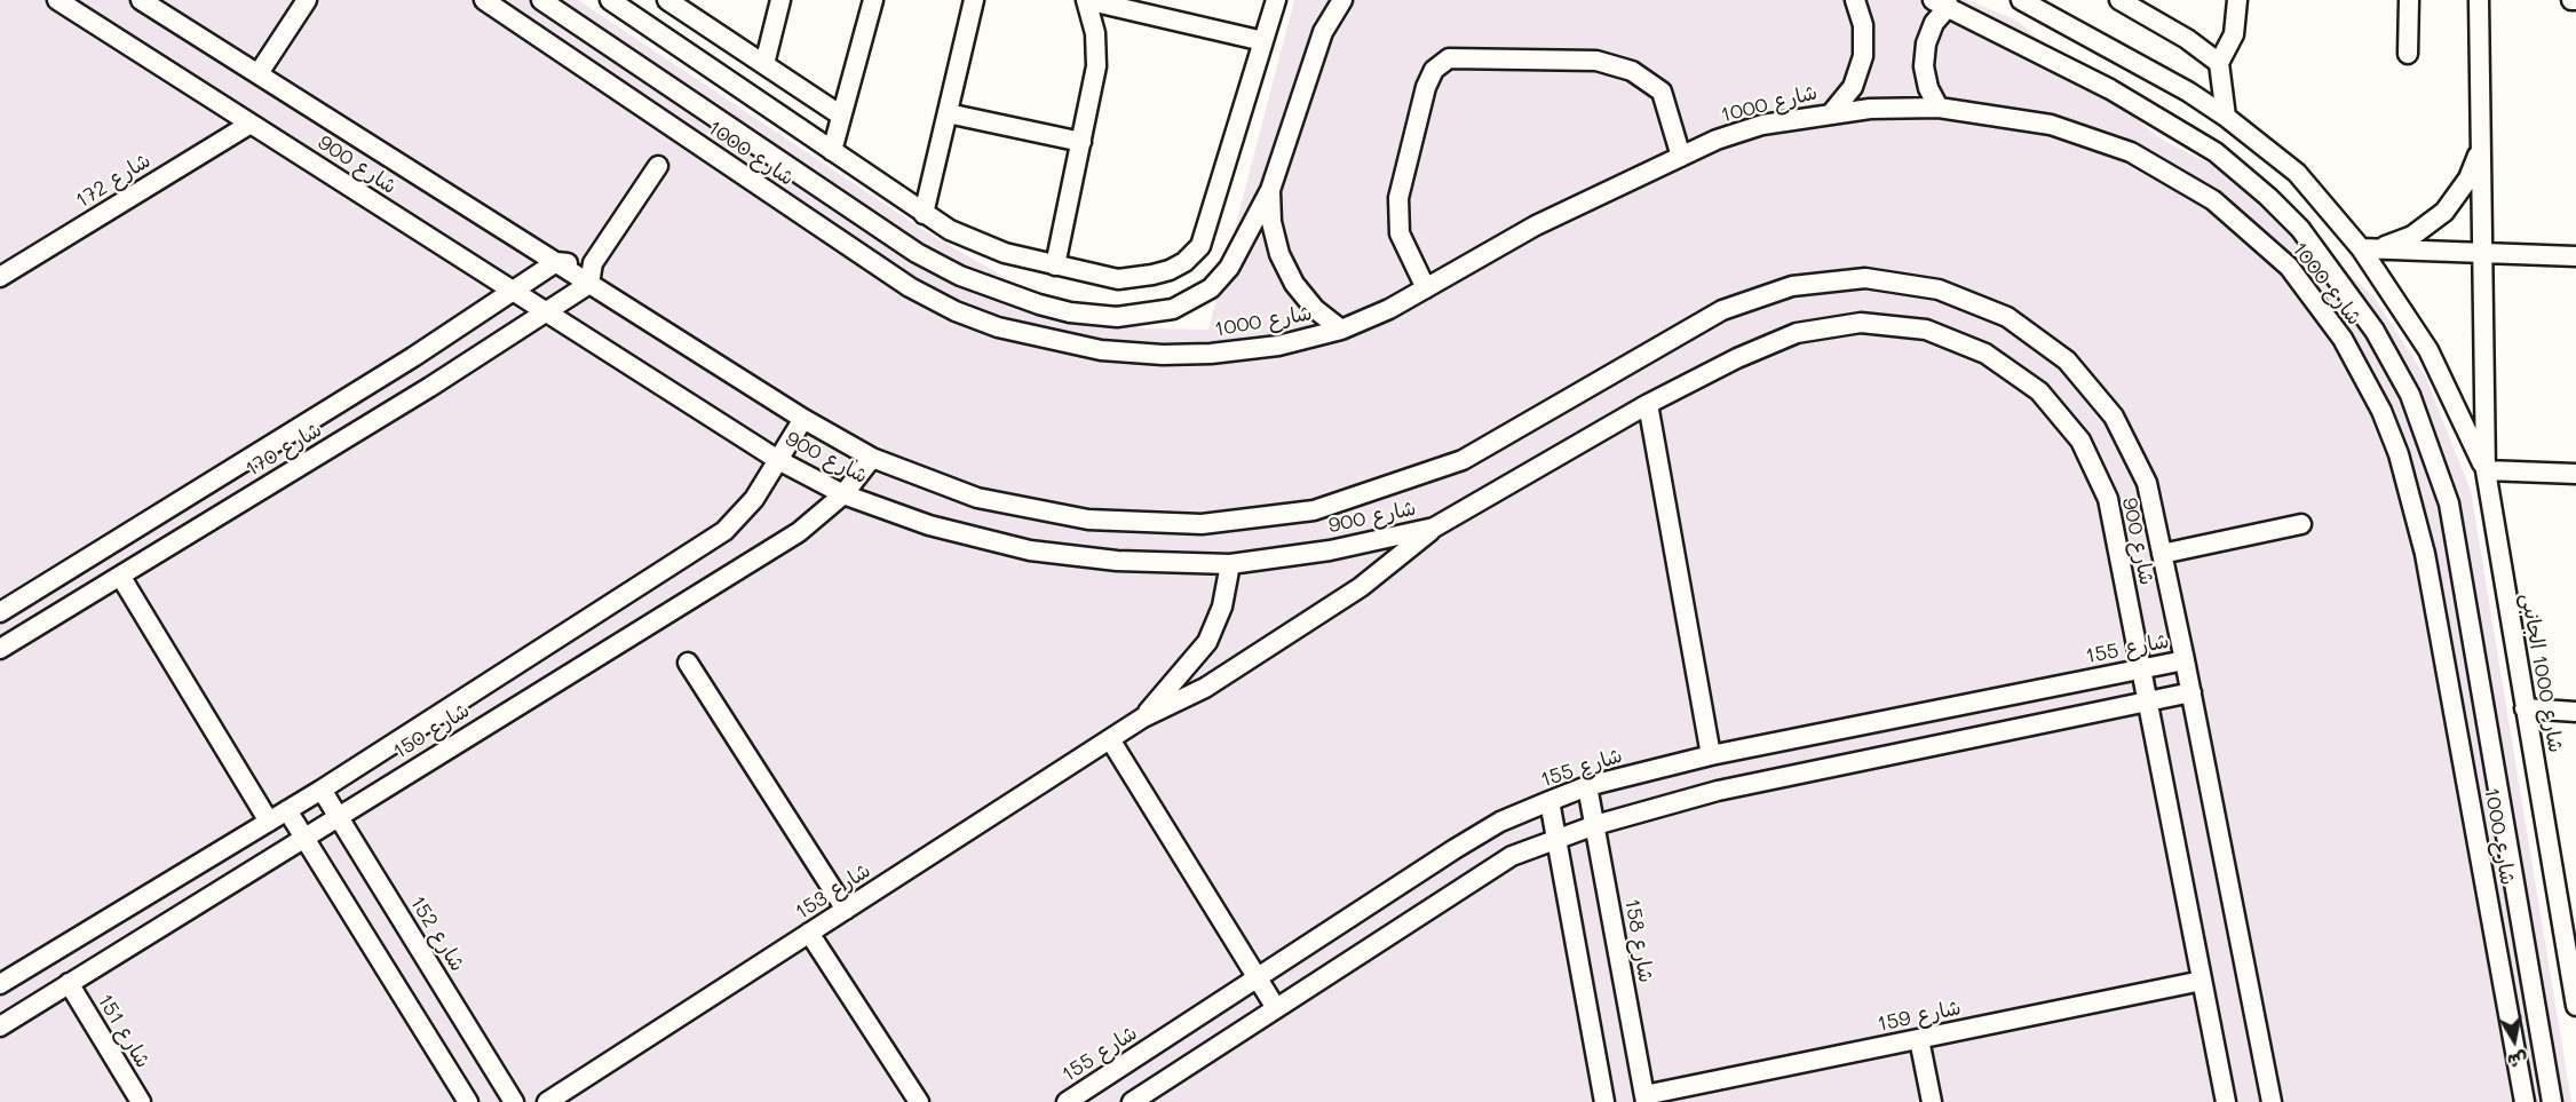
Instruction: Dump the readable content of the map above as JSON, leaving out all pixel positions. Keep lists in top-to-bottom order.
{
  "streets": {
    "street": [
      "شارع 1000",
      "شارع 900",
      "شارع 172",
      "شارع 170",
      "شارع 155",
      "شارع 1000 الجانبى",
      "شارع 150",
      "شارع 153",
      "شارع 152",
      "شارع 158",
      "شارع 159",
      "شارع 151"
    ]
  },
  "crossings": [
    ["شارع 900", "شارع 172"],
    ["شارع 900", "شارع 170"],
    ["شارع 900", "شارع 155"],
    ["شارع 900", "شارع 150"],
    ["شارع 900", "شارع 159"],
    ["شارع 155", "شارع 158"],
    ["شارع 150", "شارع 152"],
    ["شارع 150", "شارع 151"],
    ["شارع 158", "شارع 159"]
  ],
  "north": "bottom"
}
